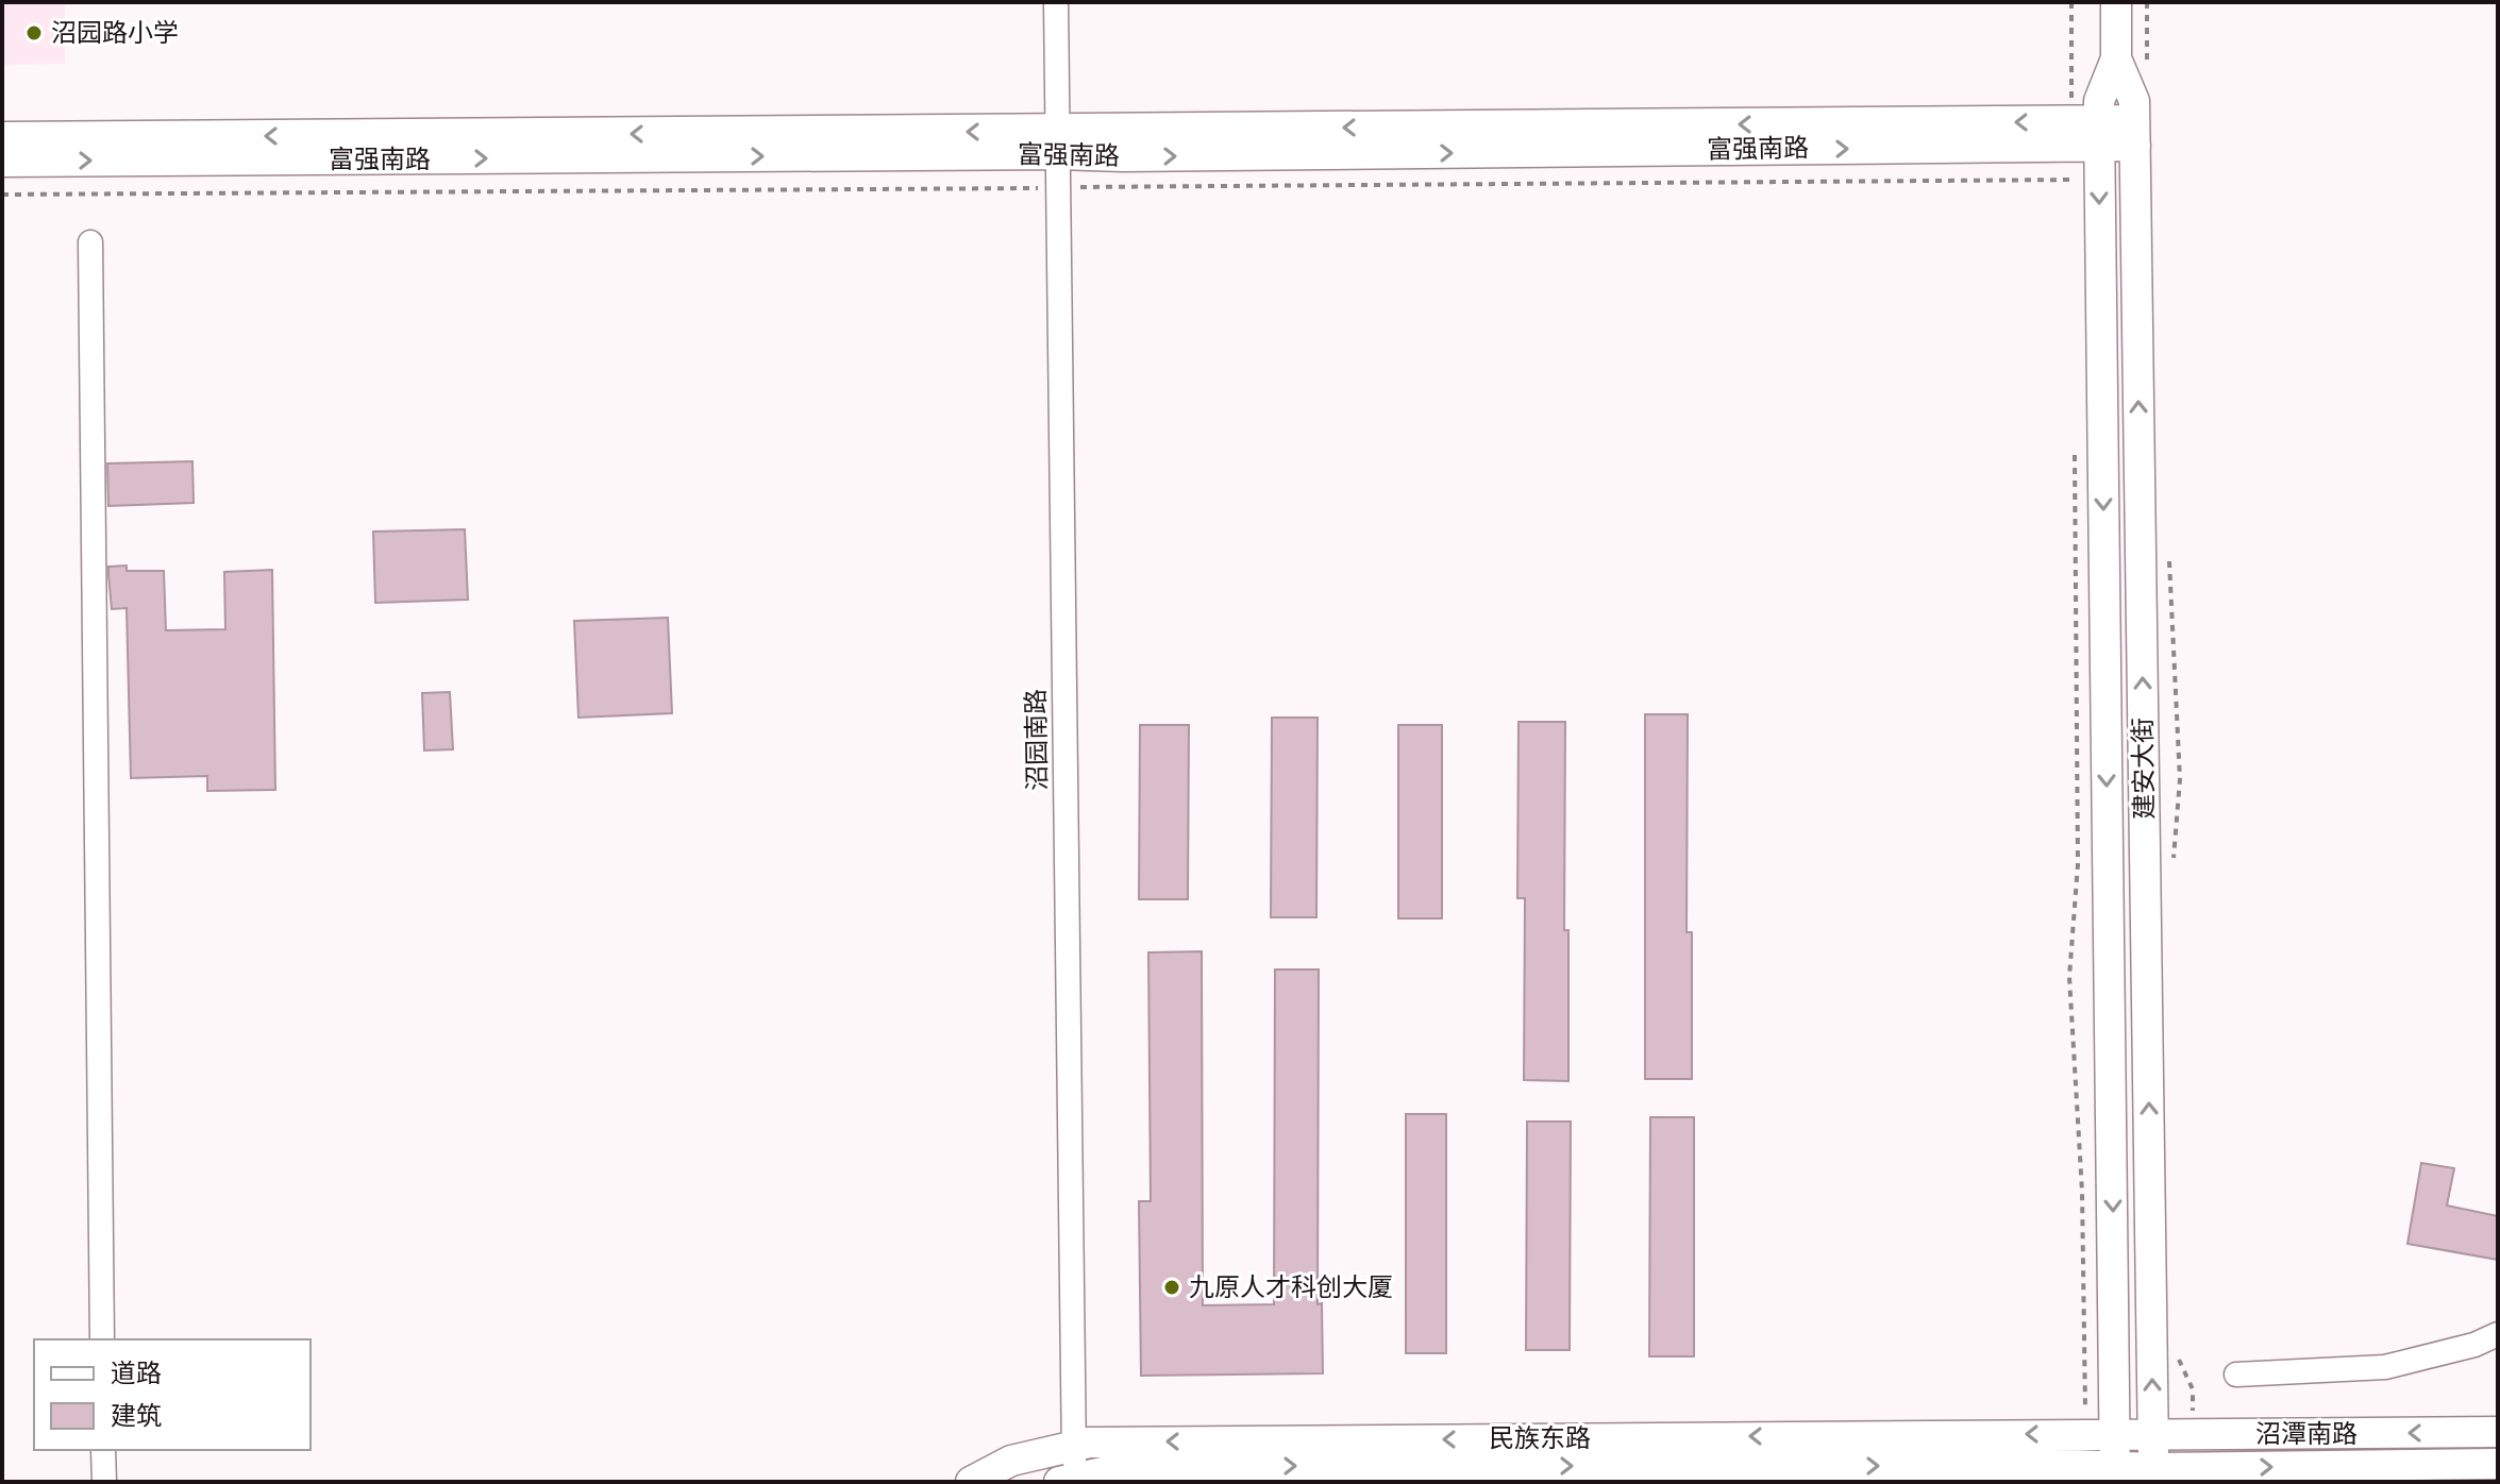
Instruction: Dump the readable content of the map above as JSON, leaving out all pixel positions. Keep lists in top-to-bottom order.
{
  "streets": {
    "main road": [
      "富强南路",
      "建安大街",
      "沼潭南路",
      "民族东路"
    ],
    "street": ["沼园南路"]
  },
  "crossings": [
    ["富强南路", "沼园南路"],
    ["富强南路", "建安大街"],
    ["沼园南路", "民族东路"],
    ["建安大街", "沼潭南路"],
    ["建安大街", "民族东路"],
    ["沼潭南路", "民族东路"]
  ],
  "places": ["沼园路小学", "九原人才科创大厦"],
  "legend": ["道路", "建筑"]
}
